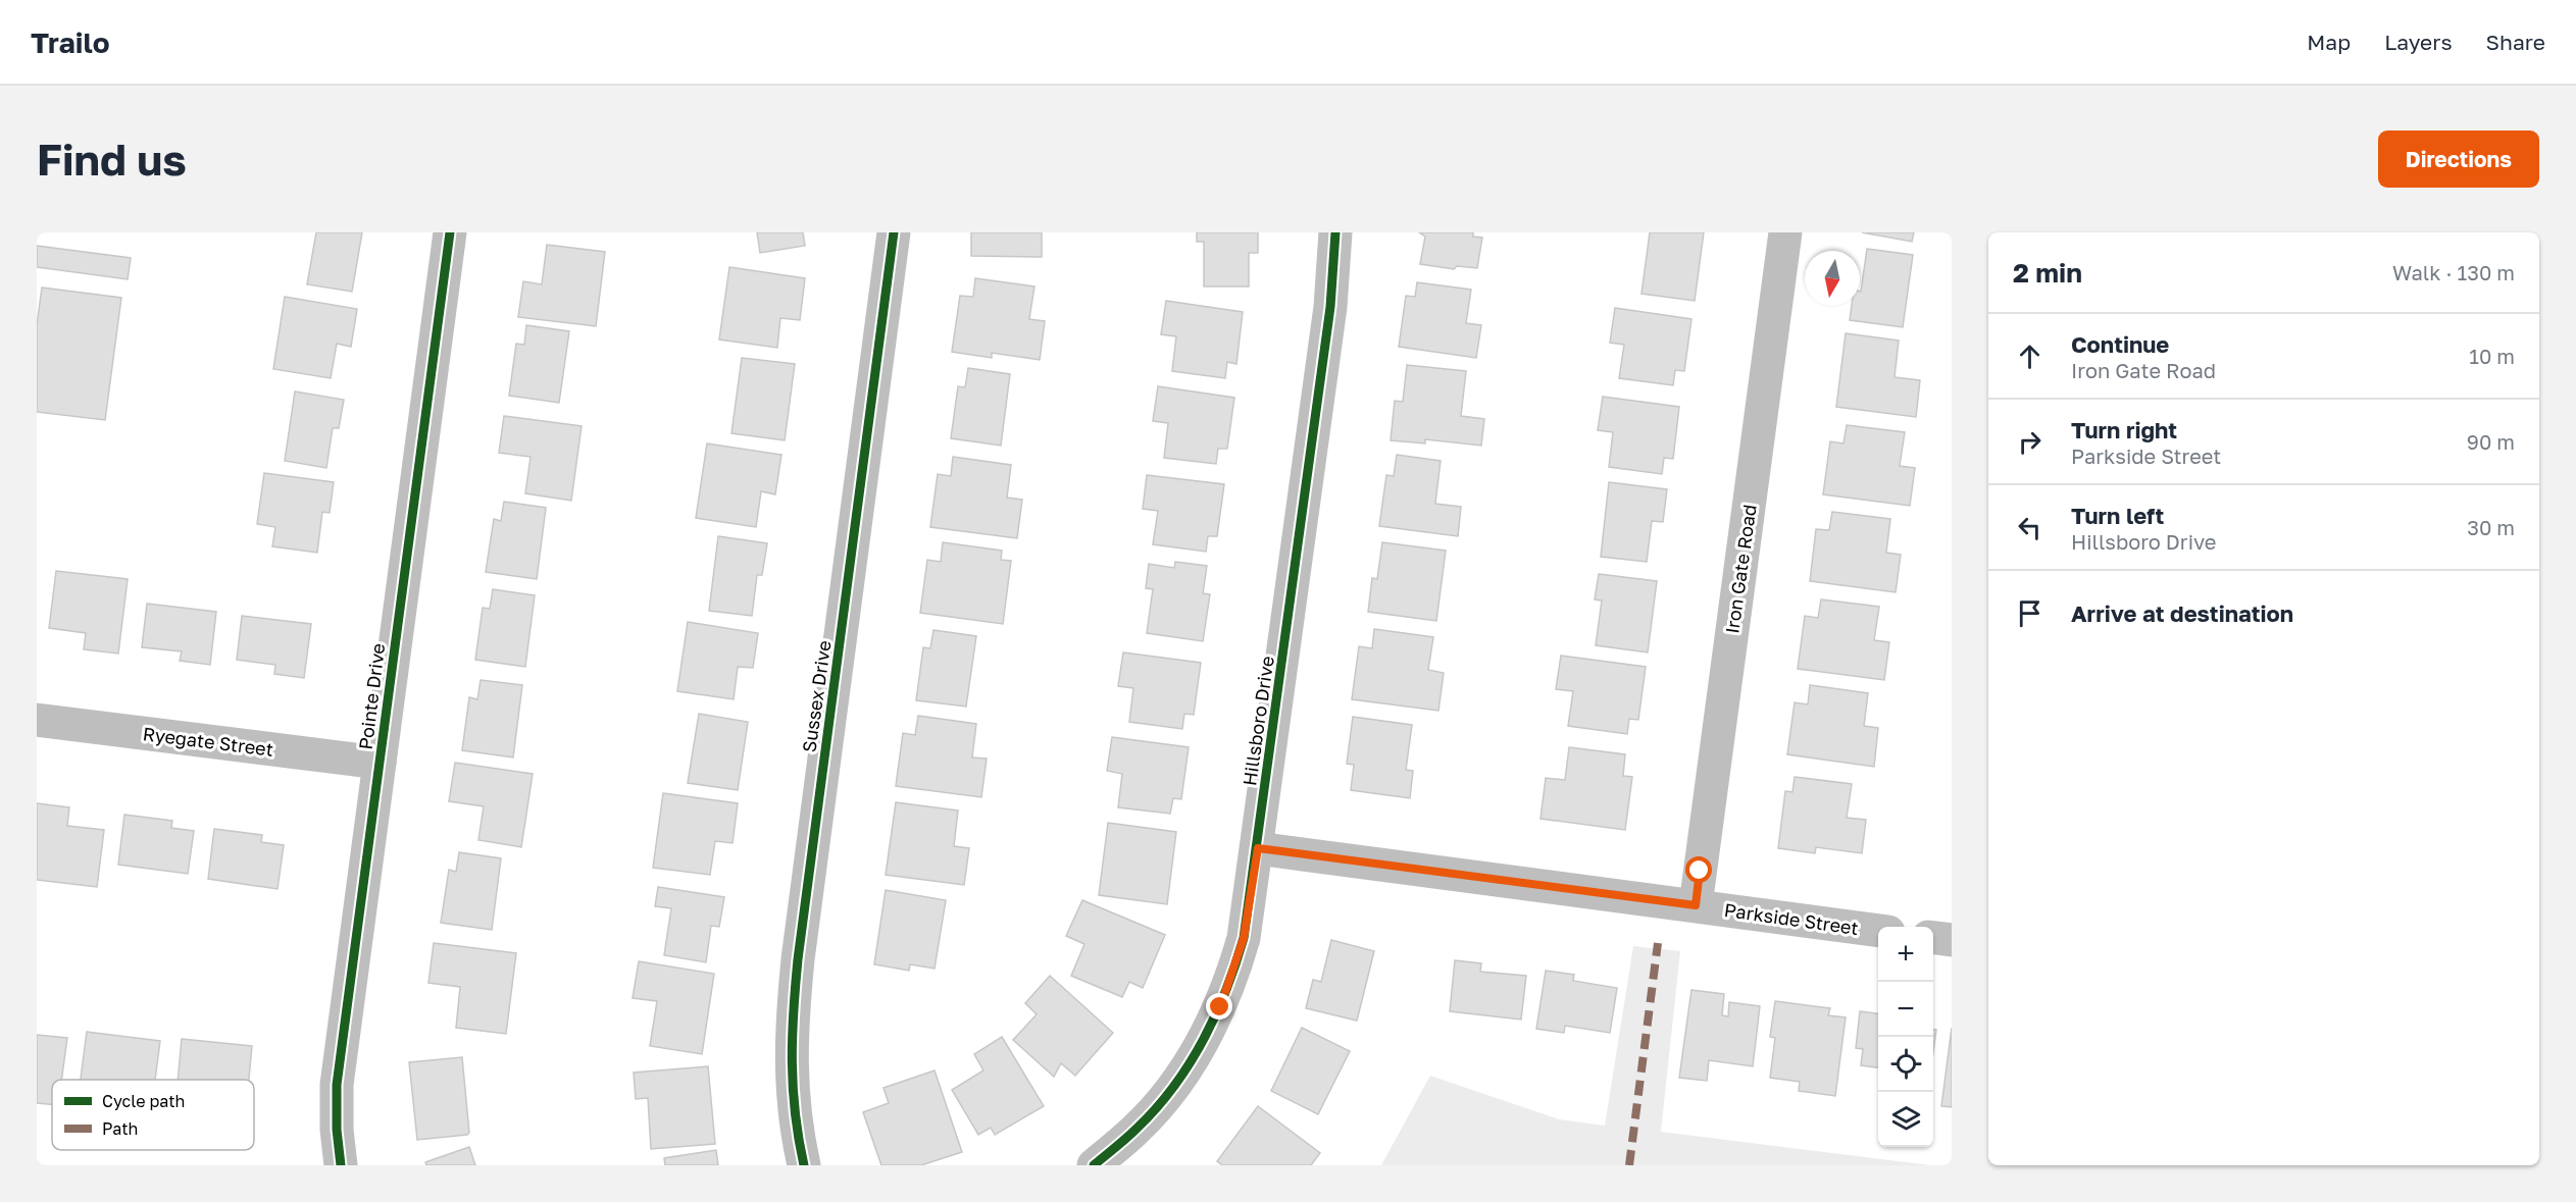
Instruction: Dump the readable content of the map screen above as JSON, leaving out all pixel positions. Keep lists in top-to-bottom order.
{
  "streets": {
    "street": [
      "Iron Gate Road",
      "Pointe Drive",
      "Sussex Drive",
      "Hillsboro Drive",
      "Ryegate Street",
      "Parkside Street"
    ]
  },
  "crossings": [
    ["Iron Gate Road", "Parkside Street"],
    ["Pointe Drive", "Ryegate Street"],
    ["Hillsboro Drive", "Parkside Street"]
  ],
  "legend": ["Cycle path", "Path"],
  "north": "bottom",
  "page": {
    "header": "Trailo",
    "nav": ["Map", "Layers", "Share"],
    "buttons": "Directions",
    "title": "Find us",
    "heading": ["2 min", "Walk · 130 m"],
    "list": [
      ["Continue", "Iron Gate Road", "10 m"],
      ["Turn right", "Parkside Street", "90 m"],
      ["Turn left", "Hillsboro Drive", "30 m"],
      "Arrive at destination"
    ],
    "map_buttons": ["+", "−"]
  }
}
